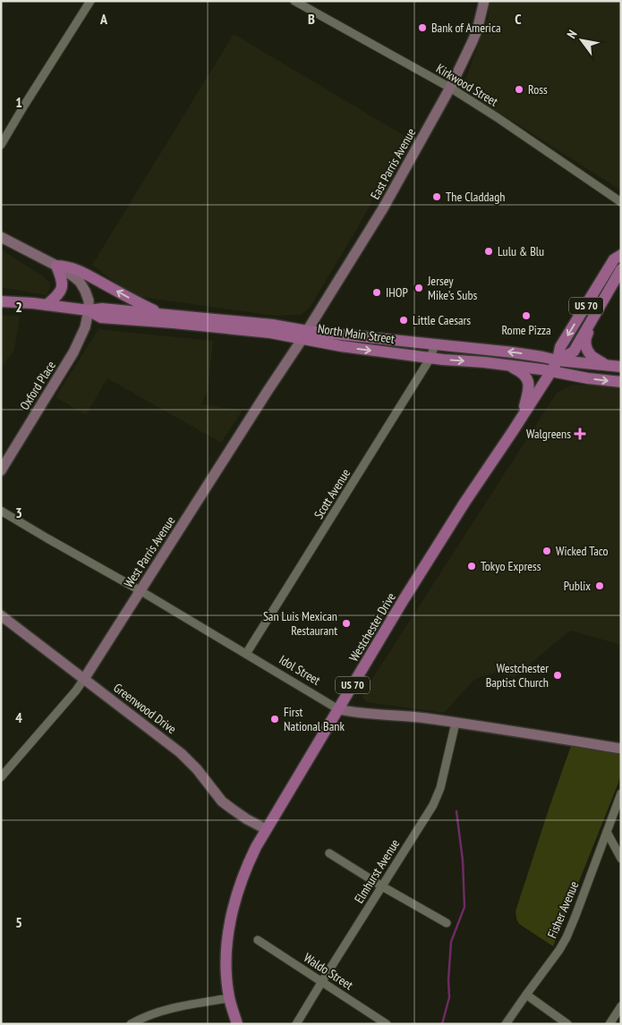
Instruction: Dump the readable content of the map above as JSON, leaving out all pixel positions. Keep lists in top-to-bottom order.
{
  "streets": {
    "main road": ["US 70", "North Main Street", "Westchester Drive"],
    "street": [
      "Kirkwood Street",
      "East Parris Avenue",
      "Oxford Place",
      "Scott Avenue",
      "West Parris Avenue",
      "Idol Street",
      "Greenwood Drive",
      "Elmhurst Avenue",
      "Fisher Avenue",
      "Waldo Street"
    ]
  },
  "crossings": [
    ["Kirkwood Street", "East Parris Avenue"],
    ["East Parris Avenue", "North Main Street"],
    ["East Parris Avenue", "West Parris Avenue"],
    ["US 70", "North Main Street"],
    ["US 70", "Westchester Drive"],
    ["North Main Street", "Oxford Place"],
    ["North Main Street", "Scott Avenue"],
    ["North Main Street", "West Parris Avenue"],
    ["North Main Street", "Westchester Drive"],
    ["Scott Avenue", "Idol Street"],
    ["West Parris Avenue", "Idol Street"],
    ["West Parris Avenue", "Greenwood Drive"],
    ["Westchester Drive", "Idol Street"],
    ["Westchester Drive", "Greenwood Drive"],
    ["Idol Street", "Elmhurst Avenue"],
    ["Elmhurst Avenue", "Waldo Street"]
  ],
  "places": {
    "other": [
      "Bank of America",
      "Ross",
      "The Claddagh",
      "Lulu & Blu",
      "Jersey Mike's Subs",
      "IHOP",
      "Rome Pizza",
      "Little Caesars",
      "Wicked Taco",
      "Tokyo Express",
      "Publix",
      "San Luis Mexican Restaurant",
      "Westchester Baptist Church",
      "First National Bank"
    ],
    "health": ["Walgreens"]
  },
  "north": "top left",
  "grid": {
    "columns": ["A", "B", "C"],
    "rows": [
      "1",
      "2",
      "3",
      "4",
      "5"
    ]
  }
}
